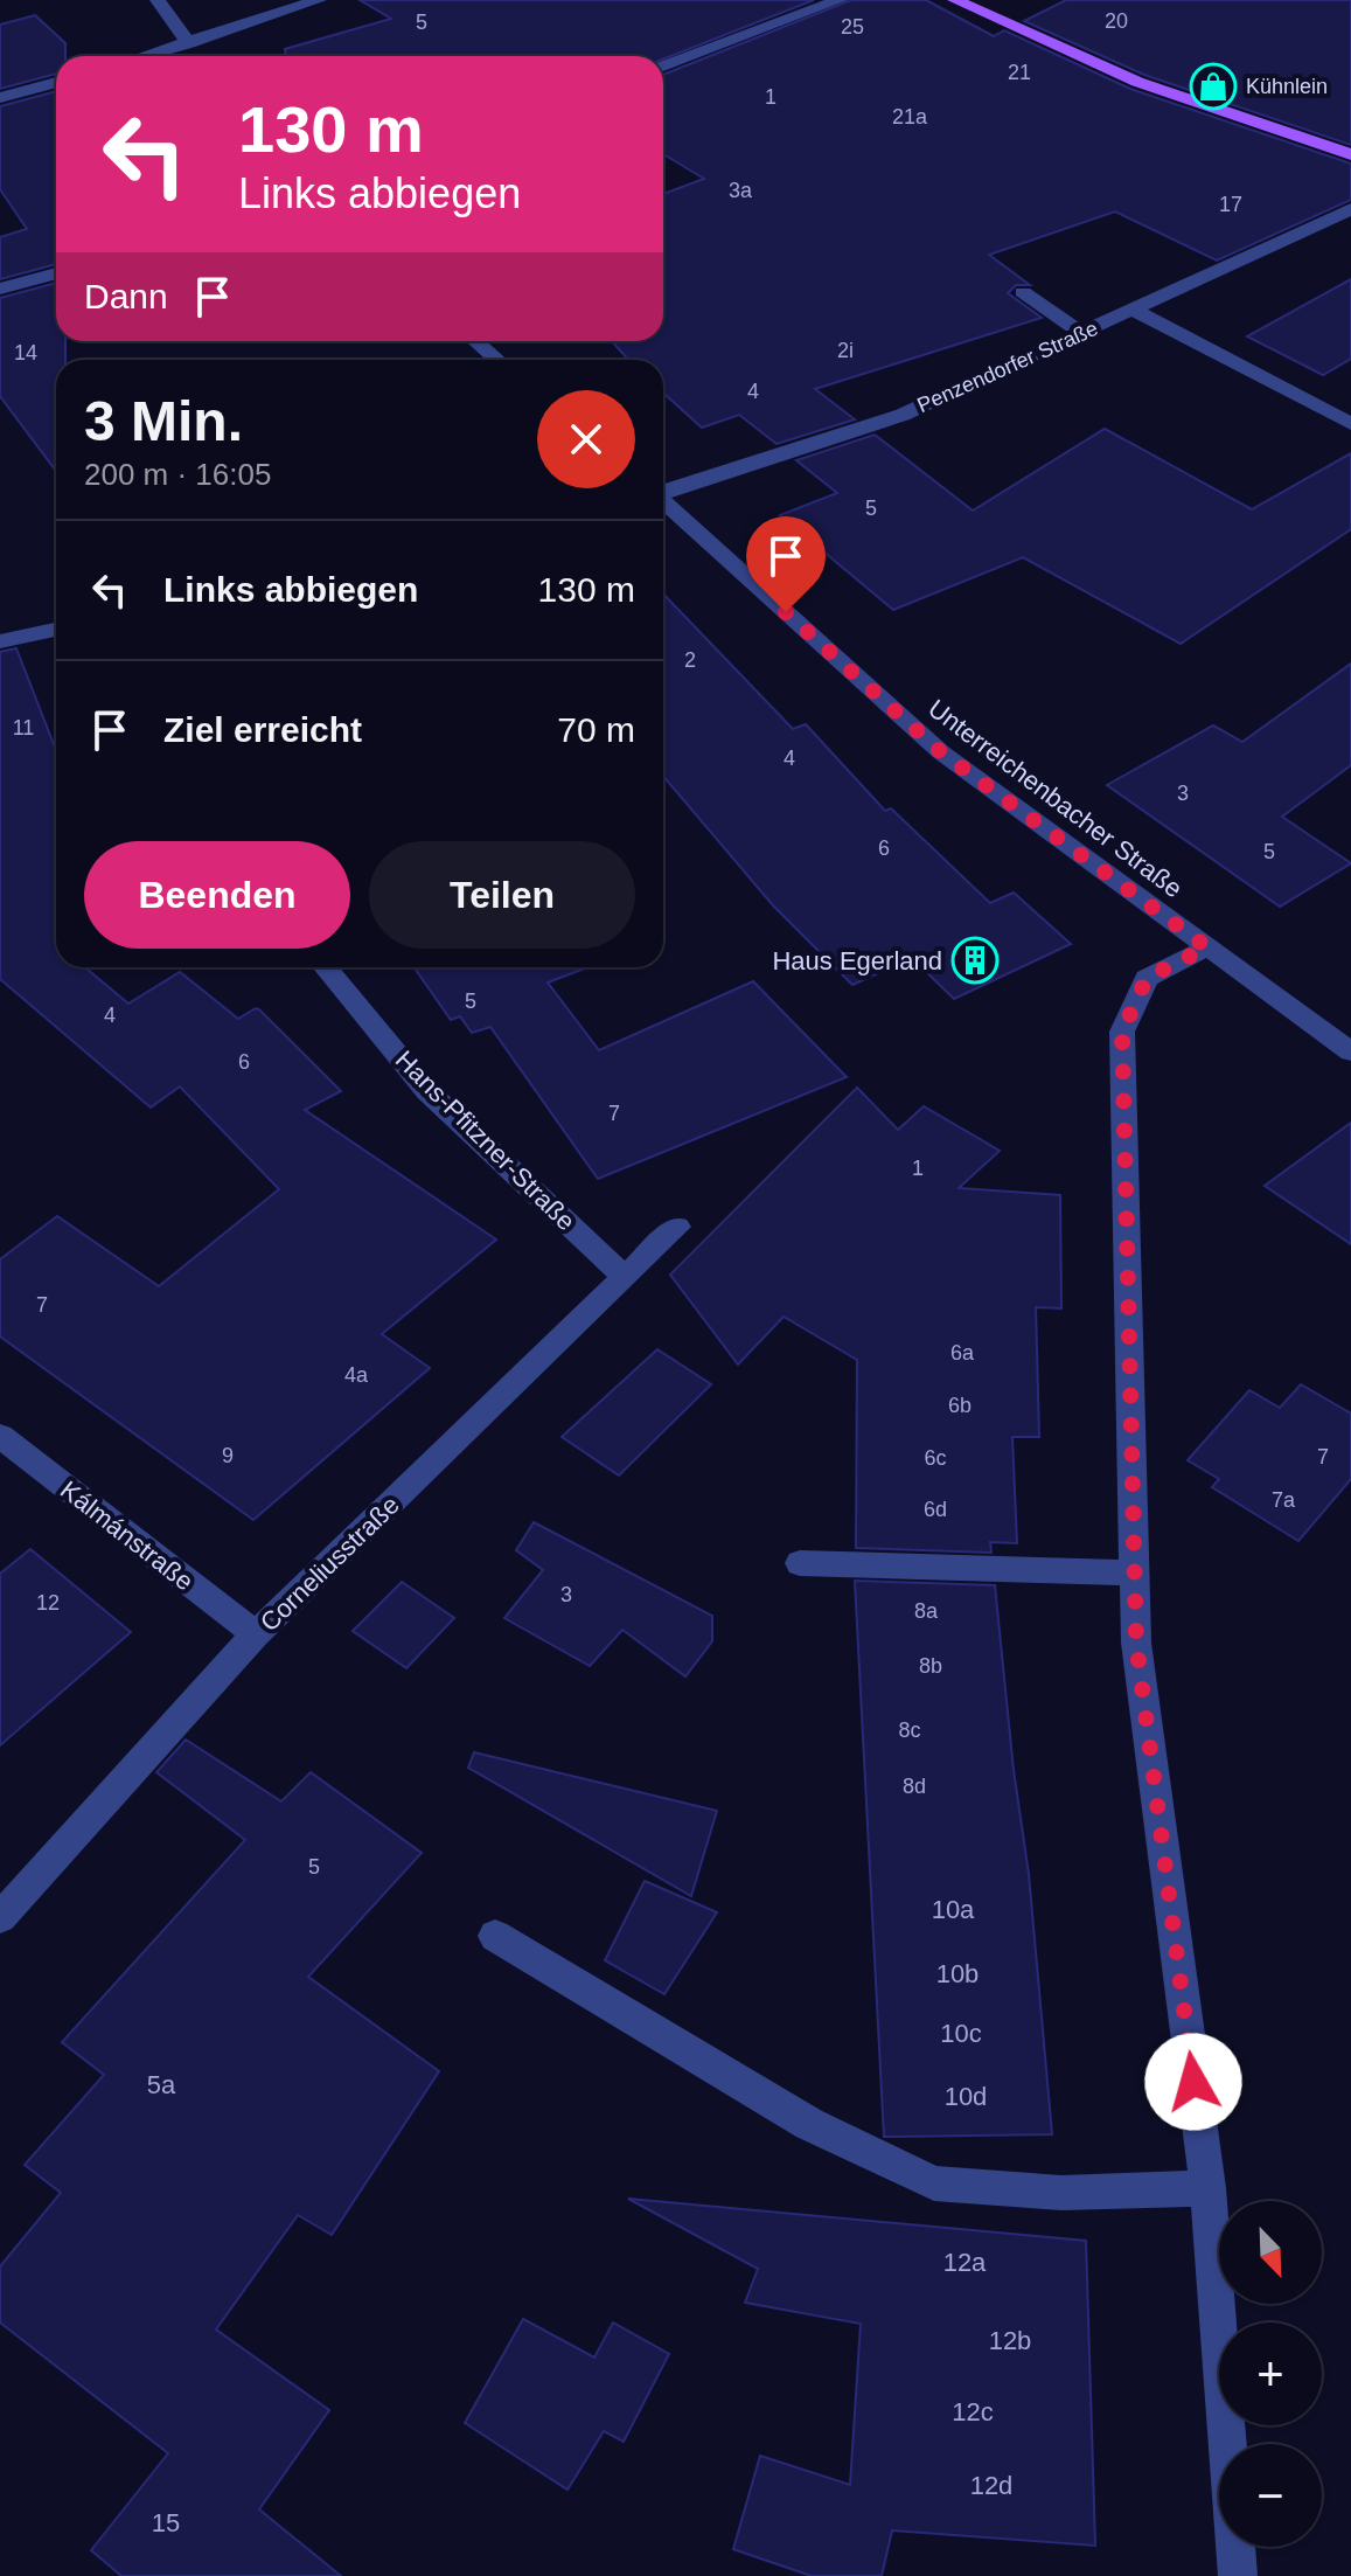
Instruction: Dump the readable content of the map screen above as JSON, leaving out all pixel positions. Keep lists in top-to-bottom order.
{
  "streets": {
    "street": [
      "Penzendorfer Straße",
      "Unterreichenbacher Straße",
      "Hans-Pfitzner-Straße",
      "Kálmánstraße",
      "Corneliusstraße"
    ]
  },
  "crossings": [
    ["Hans-Pfitzner-Straße", "Corneliusstraße"],
    ["Kálmánstraße", "Corneliusstraße"]
  ],
  "places": {
    "shop": ["Kühnlein"],
    "building": ["Haus Egerland"]
  },
  "house_numbers": [
    "20",
    "5",
    "25",
    "21",
    "1",
    "21a",
    "3a",
    "17",
    "2i",
    "14",
    "4",
    "5",
    "2",
    "11",
    "4",
    "3",
    "6",
    "5",
    "5",
    "4",
    "6",
    "7",
    "1",
    "7",
    "6a",
    "4a",
    "6b",
    "9",
    "7",
    "6c",
    "7a",
    "6d",
    "3",
    "12",
    "8a",
    "8b",
    "8c",
    "8d",
    "5",
    "10a",
    "10b",
    "10c",
    "5a",
    "10d",
    "12a",
    "12b",
    "12c",
    "12d",
    "15"
  ],
  "north": "bottom right",
  "page": {
    "turn": ["130 m", "Links abbiegen"],
    "then": "Dann",
    "heading": ["3 Min.", "200 m · 16:05"],
    "list": [
      {
        "name": "Links abbiegen",
        "value": "130 m"
      },
      {
        "name": "Ziel erreicht",
        "value": "70 m"
      }
    ],
    "buttons": ["Beenden", "Teilen"],
    "map_buttons": ["+", "−"]
  }
}
